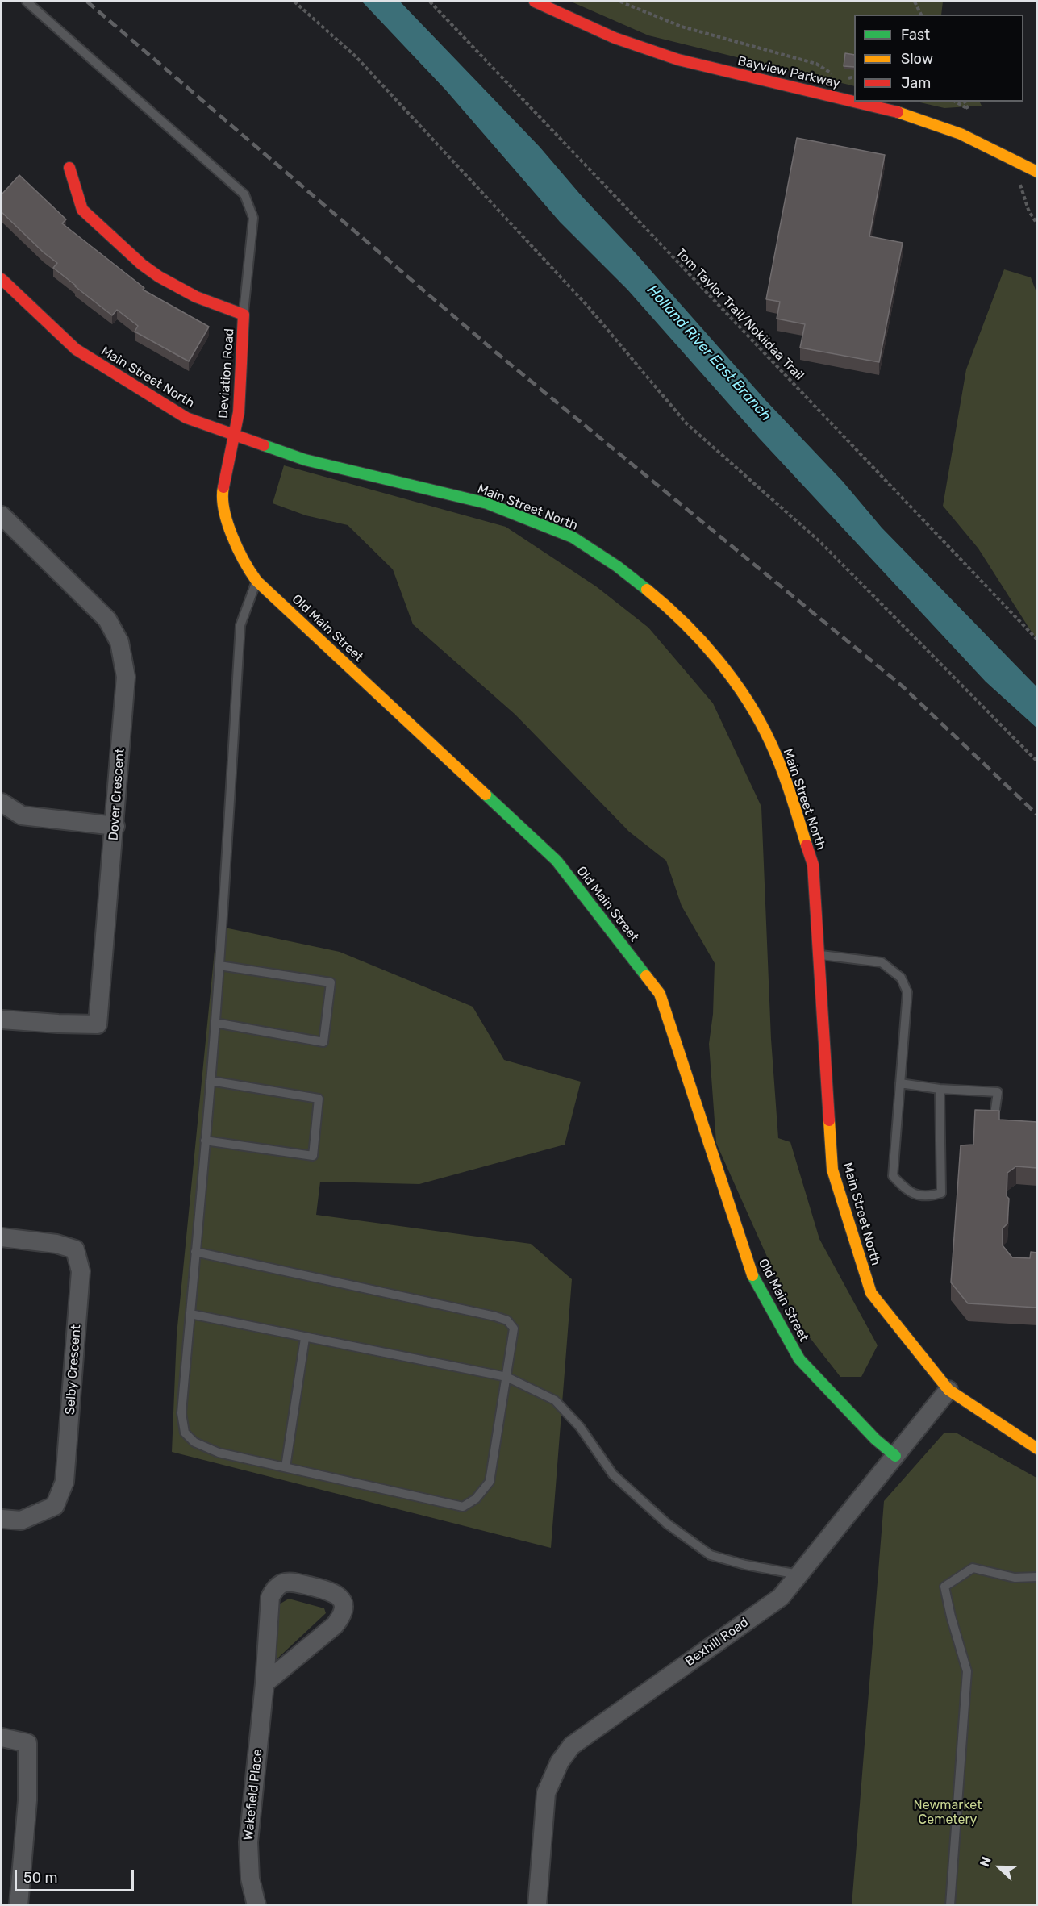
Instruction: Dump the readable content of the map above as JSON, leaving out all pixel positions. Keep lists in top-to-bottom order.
{
  "streets": {
    "street": [
      "Bayview Parkway",
      "Deviation Road",
      "Main Street North",
      "Old Main Street",
      "Dover Crescent",
      "Selby Crescent",
      "Bexhill Road",
      "Wakefield Place"
    ],
    "path": ["Tom Taylor Trail/Nokiidaa Trail"]
  },
  "crossings": [
    ["Deviation Road", "Main Street North"],
    ["Deviation Road", "Old Main Street"],
    ["Main Street North", "Old Main Street"],
    ["Main Street North", "Bexhill Road"],
    ["Old Main Street", "Bexhill Road"]
  ],
  "water": ["Holland River East Branch"],
  "parks": ["Newmarket Cemetery"],
  "legend": ["Fast", "Slow", "Jam"],
  "scale_bar": "50 m",
  "north": "left"
}
